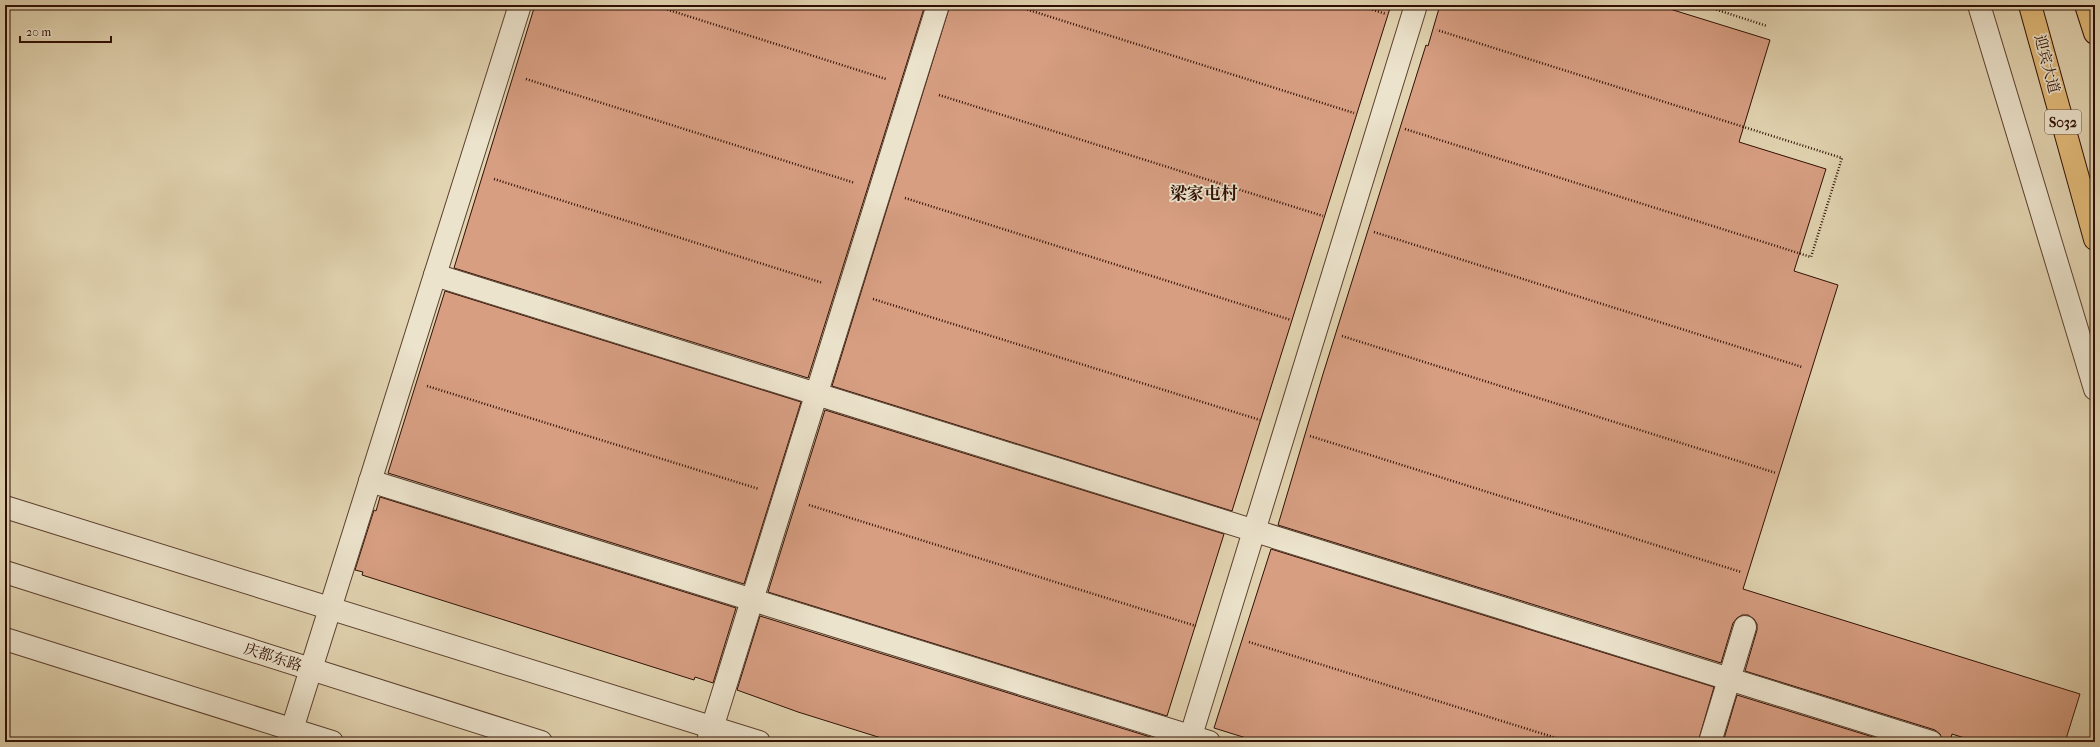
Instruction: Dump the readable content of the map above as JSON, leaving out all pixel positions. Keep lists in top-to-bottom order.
{
  "streets": {
    "main road": ["迎宾大道", "S032"],
    "street": ["庆都东路"]
  },
  "districts": ["梁家屯村"],
  "scale_bar": "20 m"
}
